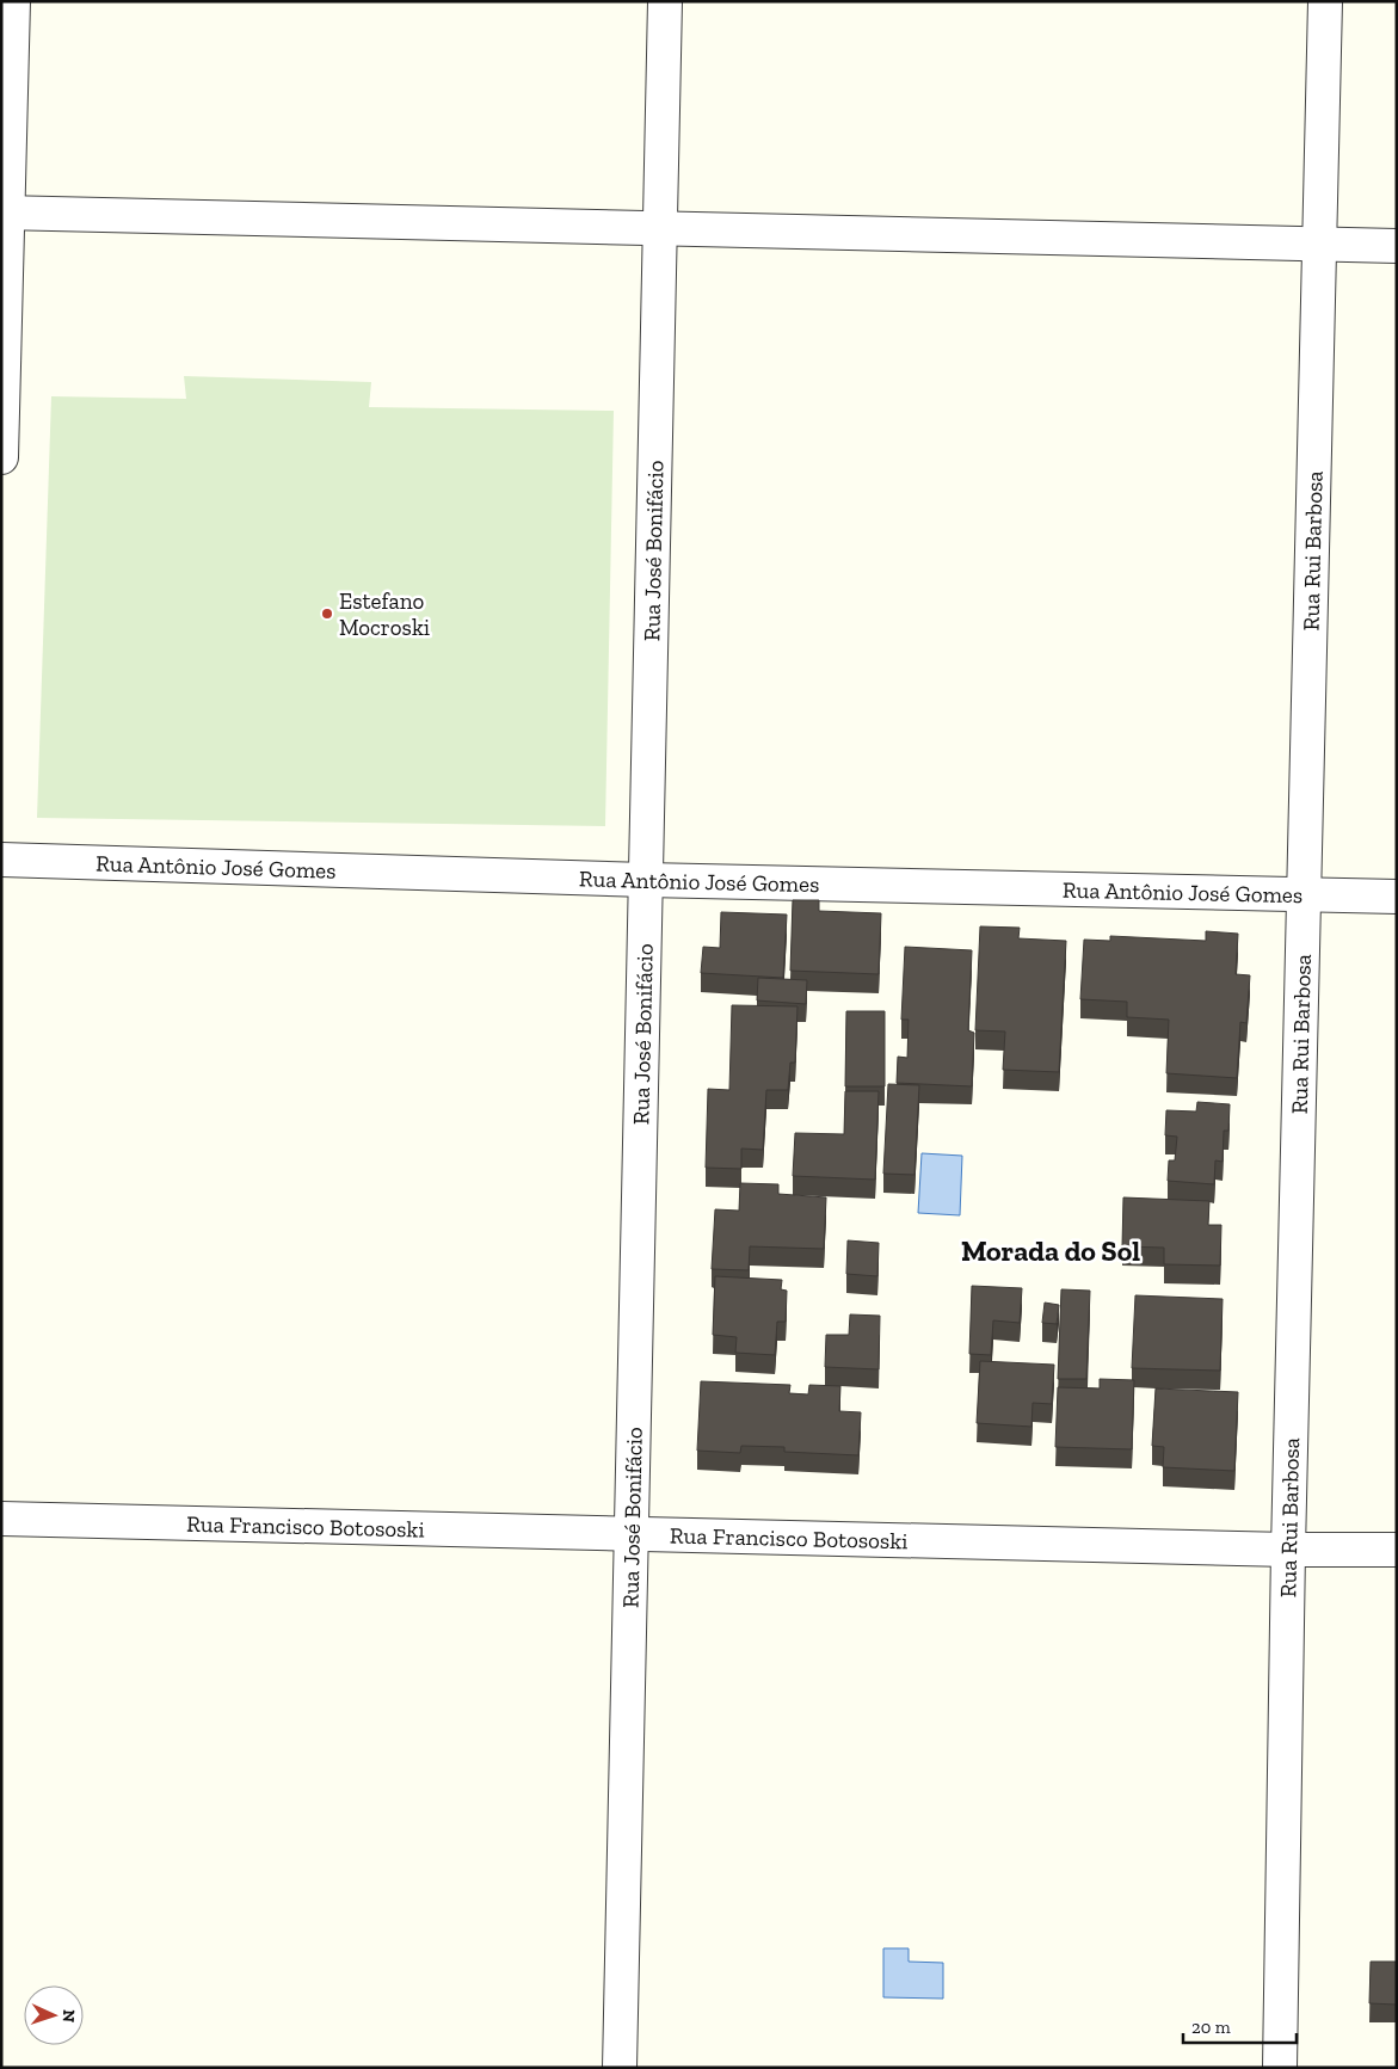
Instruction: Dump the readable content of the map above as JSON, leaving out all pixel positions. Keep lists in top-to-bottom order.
{
  "streets": {
    "street": [
      "Rua José Bonifácio",
      "Rua Rui Barbosa",
      "Rua Antônio José Gomes",
      "Rua Francisco Botososki"
    ]
  },
  "crossings": [
    ["Rua José Bonifácio", "Rua Antônio José Gomes"],
    ["Rua José Bonifácio", "Rua Francisco Botososki"],
    ["Rua Rui Barbosa", "Rua Antônio José Gomes"],
    ["Rua Rui Barbosa", "Rua Francisco Botososki"]
  ],
  "districts": ["Morada do Sol"],
  "places": ["Estefano Mocroski"],
  "scale_bar": "20 m",
  "north": "right"
}
